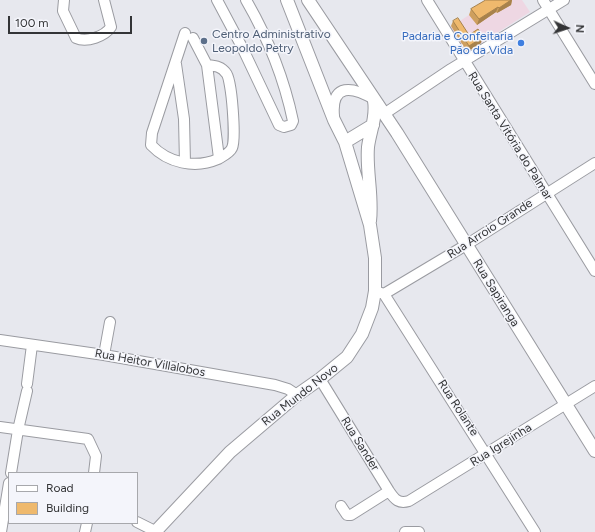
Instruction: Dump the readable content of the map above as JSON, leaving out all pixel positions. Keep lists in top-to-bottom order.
{
  "streets": {
    "main road": ["Rua Sapiranga", "Rua Mundo Novo"],
    "street": [
      "Rua Santa Vitória do Palmar",
      "Rua Arroio Grande",
      "Rua Heitor Villalobos",
      "Rua Rolante",
      "Rua Sander",
      "Rua Igrejinha"
    ]
  },
  "crossings": [
    ["Rua Santa Vitória do Palmar", "Rua Arroio Grande"],
    ["Rua Arroio Grande", "Rua Sapiranga"],
    ["Rua Arroio Grande", "Rua Mundo Novo"],
    ["Rua Arroio Grande", "Rua Rolante"],
    ["Rua Sapiranga", "Rua Mundo Novo"],
    ["Rua Sapiranga", "Rua Igrejinha"],
    ["Rua Heitor Villalobos", "Rua Mundo Novo"],
    ["Rua Mundo Novo", "Rua Rolante"],
    ["Rua Mundo Novo", "Rua Sander"],
    ["Rua Rolante", "Rua Igrejinha"],
    ["Rua Sander", "Rua Igrejinha"]
  ],
  "places": ["Centro Administrativo Leopoldo Petry", "Padaria e Confeitaria Pão da Vida"],
  "legend": ["Road", "Building"],
  "scale_bar": "100 m",
  "north": "right"
}
